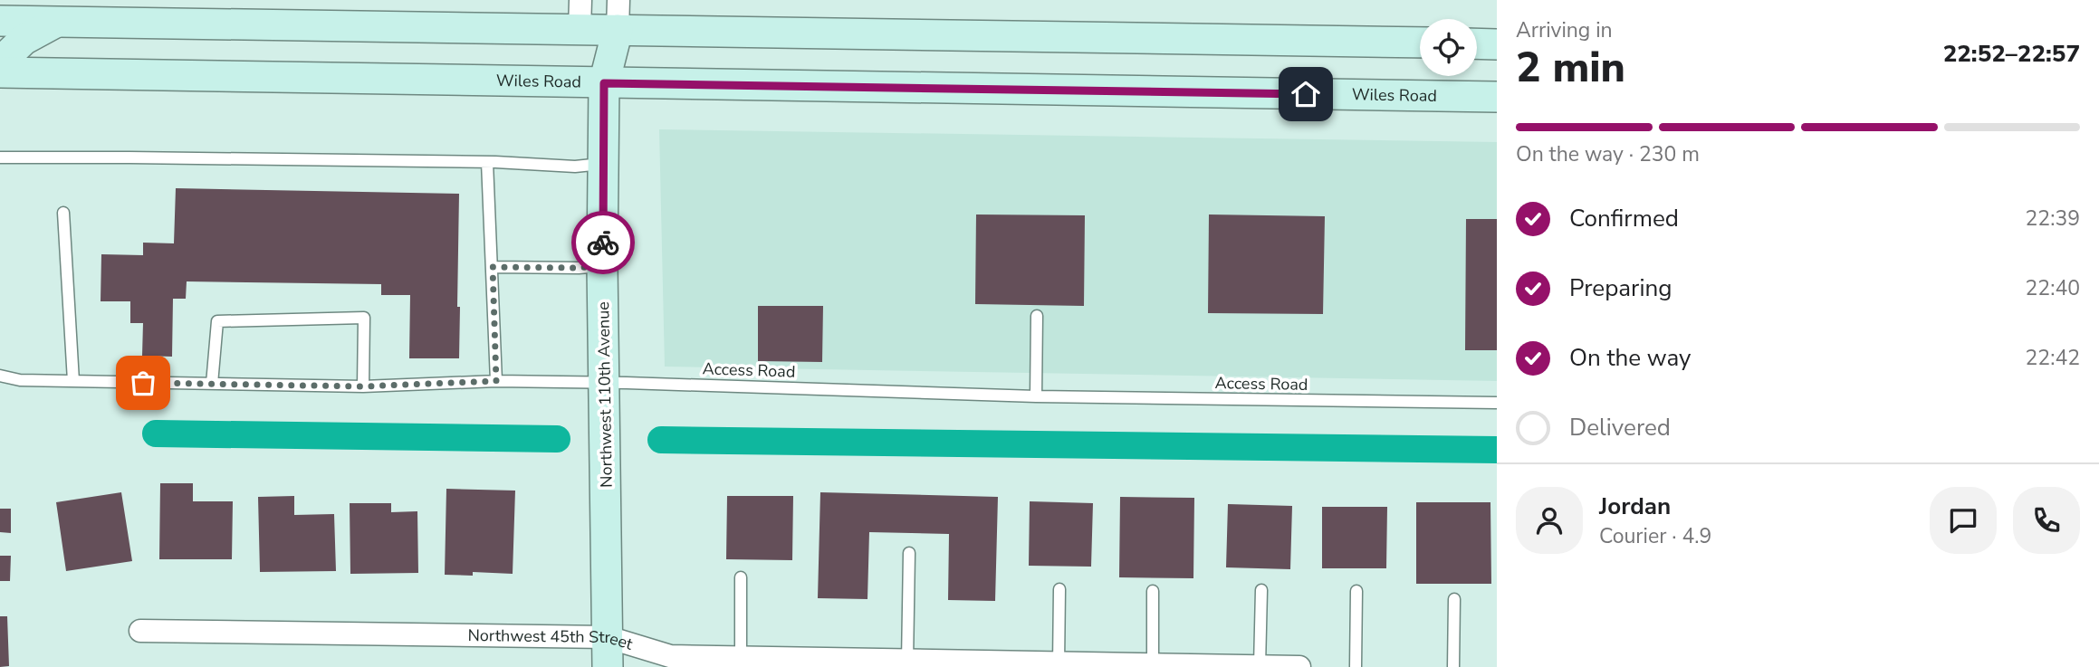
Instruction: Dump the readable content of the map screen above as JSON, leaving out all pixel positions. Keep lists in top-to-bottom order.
{
  "streets": {
    "main road": ["Wiles Road", "Northwest 110th Avenue"],
    "street": ["Northwest 45th Street"],
    "lane": ["Access Road"]
  },
  "crossings": [
    ["Wiles Road", "Northwest 110th Avenue"],
    ["Access Road", "Northwest 110th Avenue"],
    ["Northwest 110th Avenue", "Northwest 45th Street"]
  ],
  "page": {
    "heading": ["2 min", "Arriving in", "22:52–22:57"],
    "panel": ["Jordan", "Courier · 4.9"],
    "bar": "On the way · 230 m",
    "list": [
      ["Confirmed", "22:39"],
      ["Preparing", "22:40"],
      ["On the way", "22:42"],
      "Delivered"
    ]
  }
}
